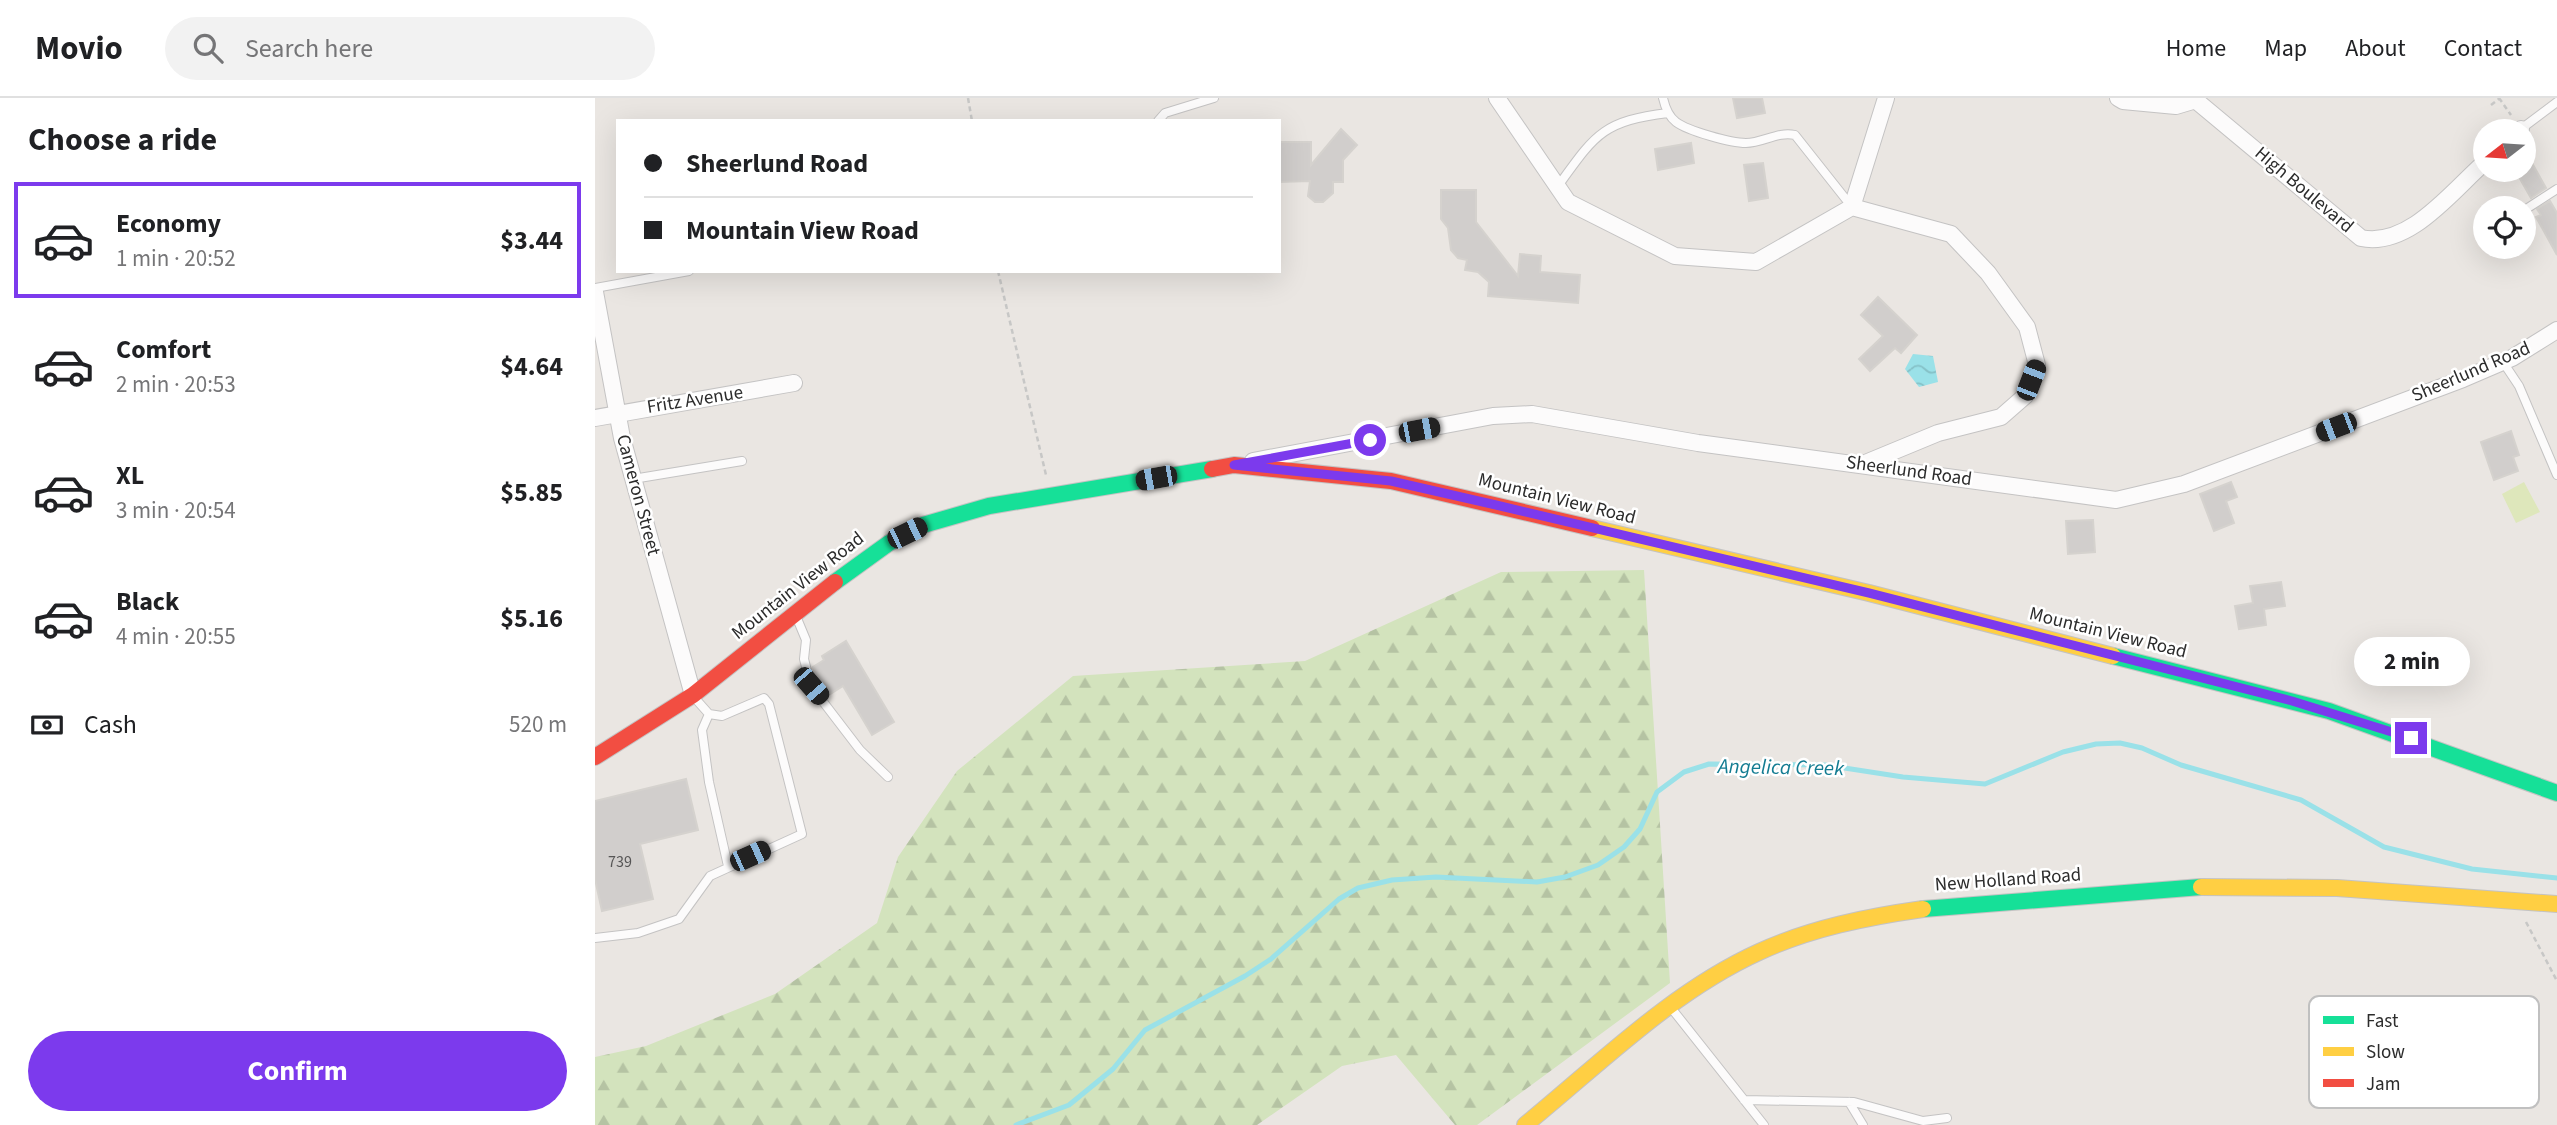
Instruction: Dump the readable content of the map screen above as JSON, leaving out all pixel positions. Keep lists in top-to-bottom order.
{
  "streets": {
    "street": [
      "High Boulevard",
      "Sheerlund Road",
      "Fritz Avenue",
      "Cameron Street",
      "Mountain View Road",
      "New Holland Road"
    ]
  },
  "crossings": [
    ["Sheerlund Road", "Mountain View Road"],
    ["Fritz Avenue", "Cameron Street"],
    ["Cameron Street", "Mountain View Road"]
  ],
  "water": ["Angelica Creek"],
  "house_numbers": ["739"],
  "legend": ["Fast", "Slow", "Jam"],
  "north": "left",
  "page": {
    "header": "Movio",
    "search": "Search here",
    "nav": [
      "Home",
      "Map",
      "About",
      "Contact"
    ],
    "heading": "Choose a ride",
    "banner": ["Sheerlund Road", "Mountain View Road"],
    "list": [
      {
        "name": "Economy",
        "note": "1 min · 20:52",
        "value": "$3.44"
      },
      {
        "name": "Comfort",
        "note": "2 min · 20:53",
        "value": "$4.64"
      },
      {
        "name": "XL",
        "note": "3 min · 20:54",
        "value": "$5.85"
      },
      {
        "name": "Black",
        "note": "4 min · 20:55",
        "value": "$5.16"
      }
    ],
    "bubble": "2 min",
    "pay": ["Cash", "520 m"],
    "buttons": "Confirm"
  }
}
